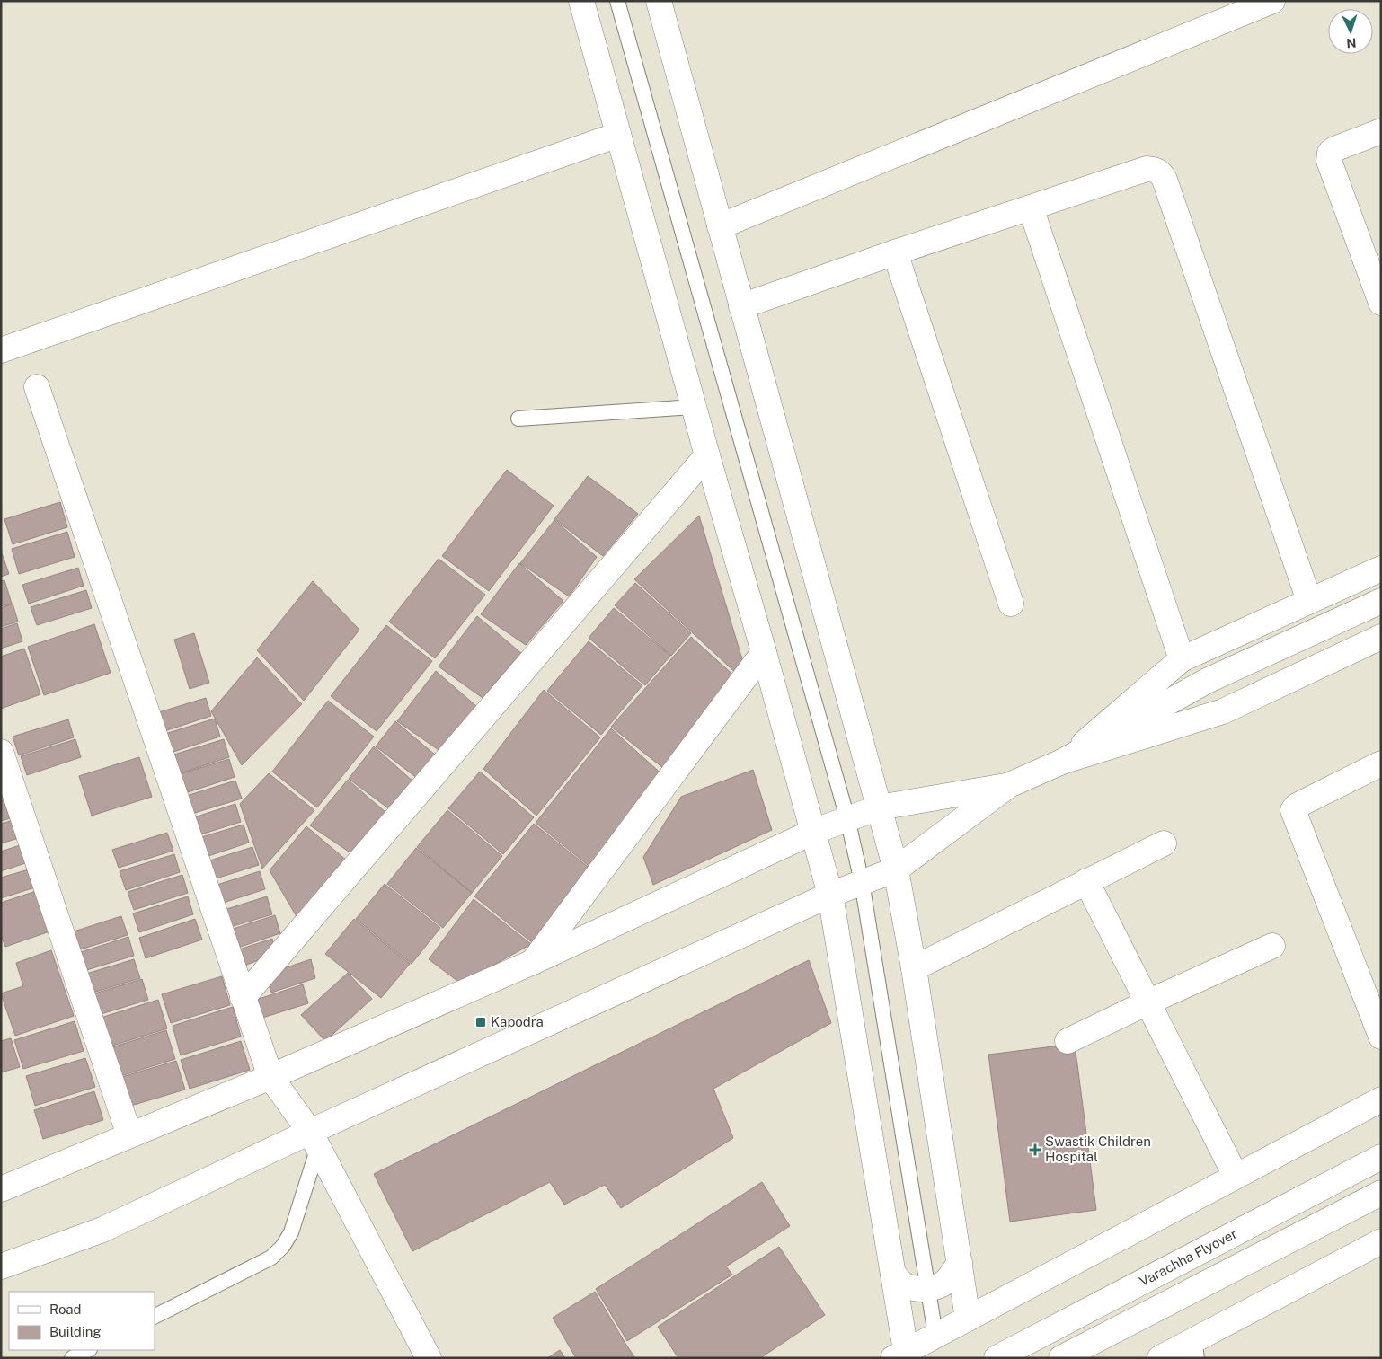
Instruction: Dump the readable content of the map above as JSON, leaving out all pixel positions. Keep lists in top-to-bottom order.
{
  "streets": {
    "street": ["Varachha Flyover"]
  },
  "places": {
    "transit": ["Kapodra"],
    "health": ["Swastik Children Hospital"]
  },
  "legend": ["Road", "Building"],
  "north": "bottom"
}
